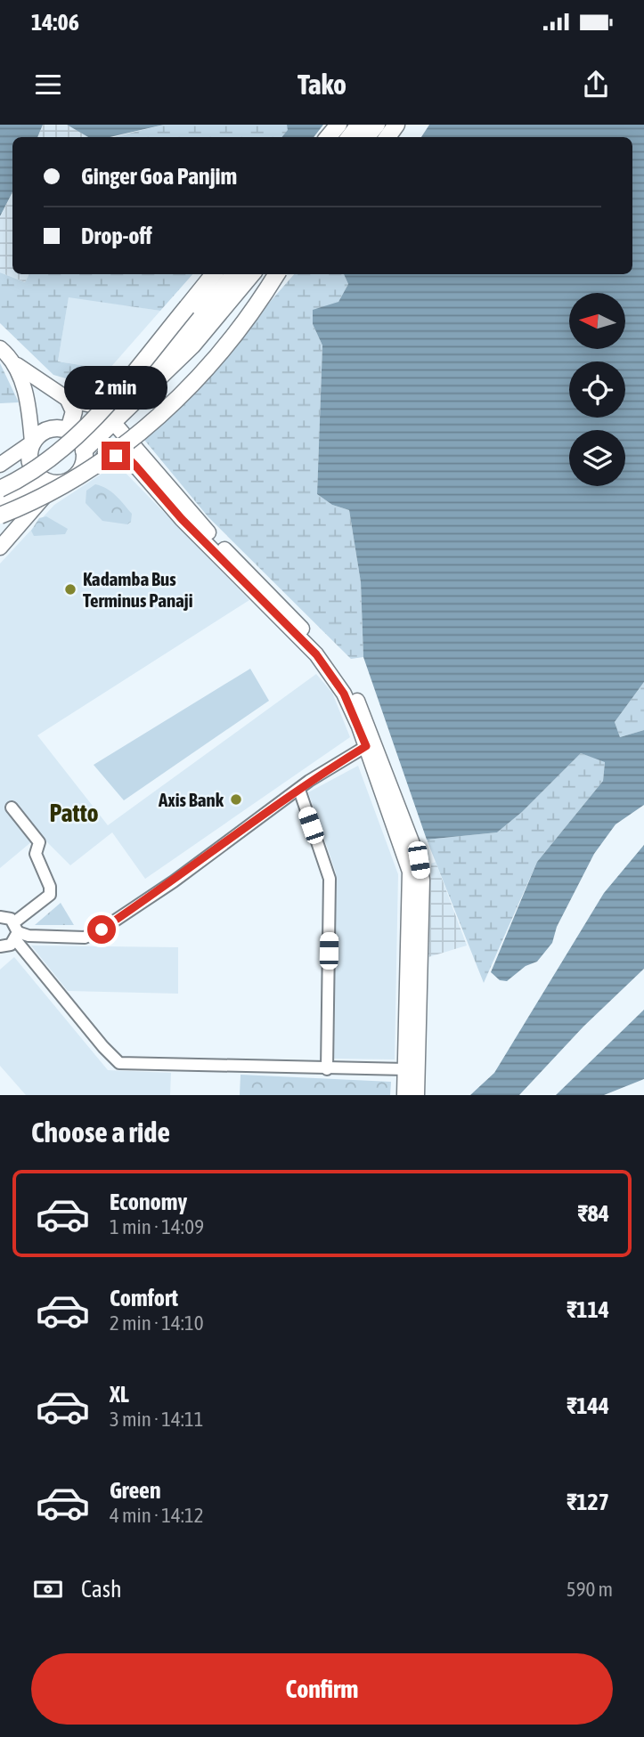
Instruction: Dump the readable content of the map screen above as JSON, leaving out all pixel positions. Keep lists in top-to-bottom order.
{
  "districts": ["Patto"],
  "places": ["Kadamba Bus Terminus Panaji", "Axis Bank"],
  "north": "left",
  "page": {
    "status": "14:06",
    "header": "Tako",
    "banner": ["Ginger Goa Panjim", "Drop-off"],
    "bubble": "2 min",
    "heading": "Choose a ride",
    "list": [
      {
        "name": "Economy",
        "note": "1 min · 14:09",
        "value": "₹84"
      },
      {
        "name": "Comfort",
        "note": "2 min · 14:10",
        "value": "₹114"
      },
      {
        "name": "XL",
        "note": "3 min · 14:11",
        "value": "₹144"
      },
      {
        "name": "Green",
        "note": "4 min · 14:12",
        "value": "₹127"
      }
    ],
    "pay": ["Cash", "590 m"],
    "buttons": "Confirm"
  }
}
